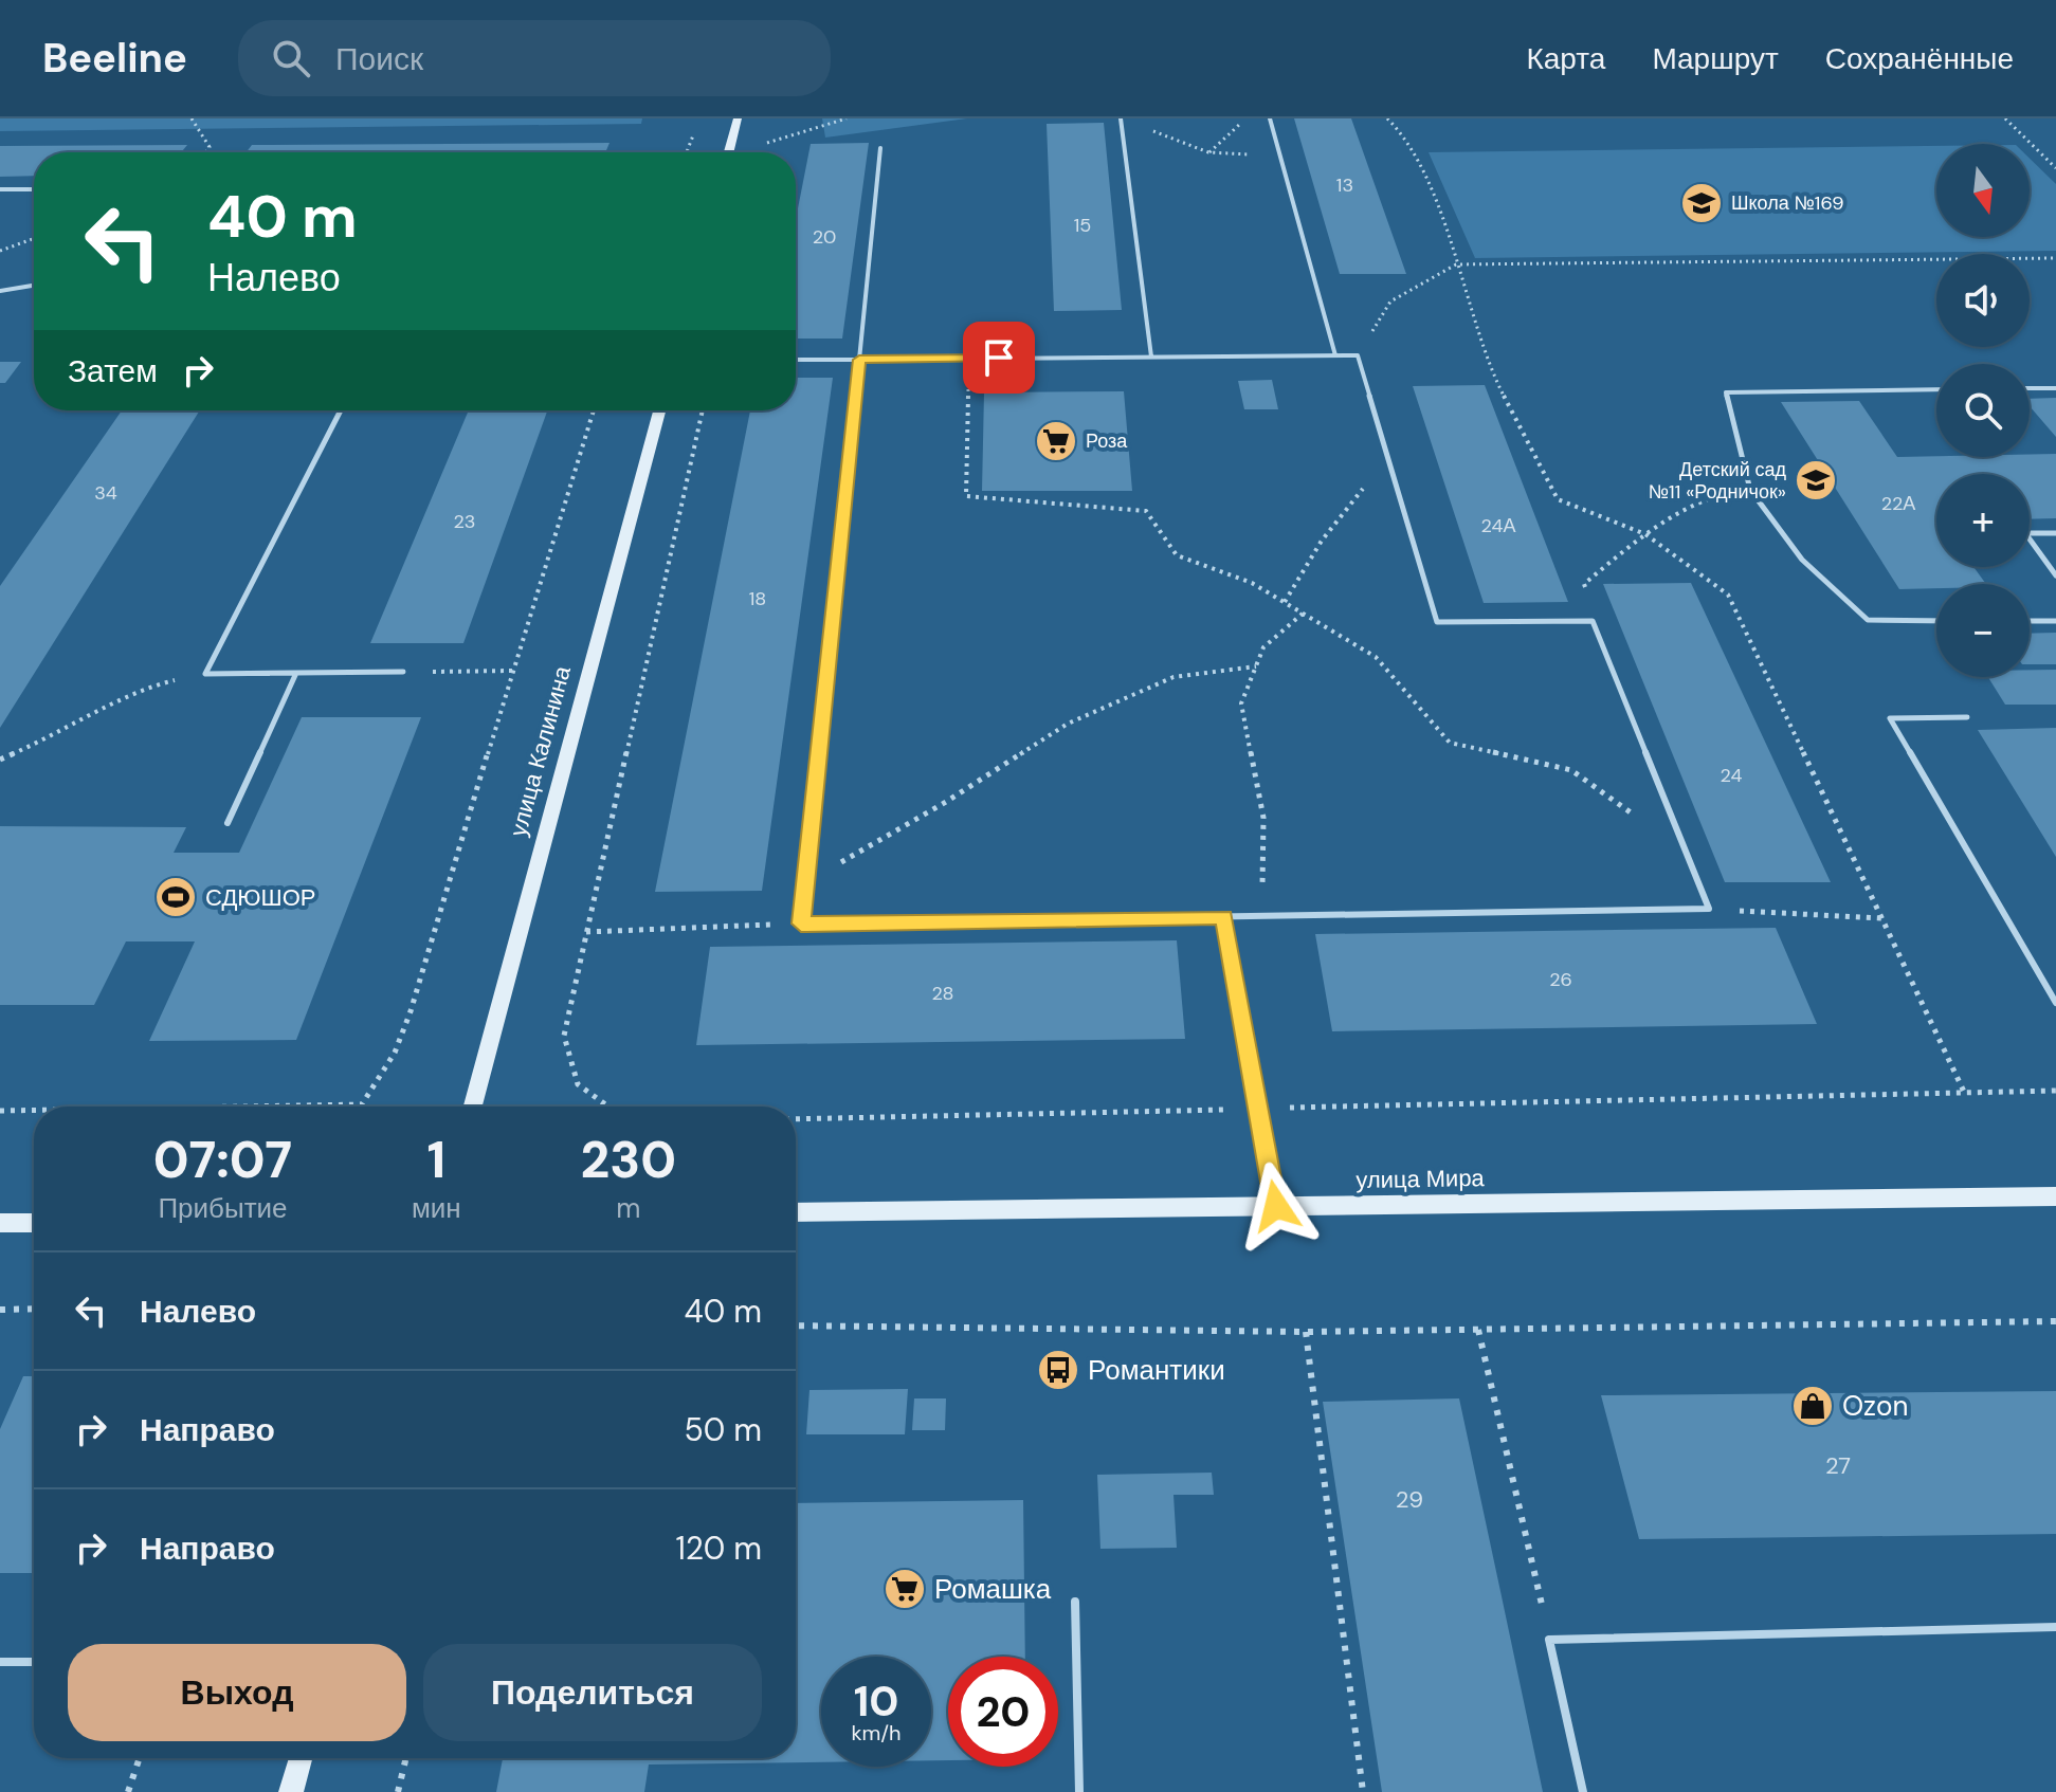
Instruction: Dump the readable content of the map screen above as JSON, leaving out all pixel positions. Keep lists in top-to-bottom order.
{
  "streets": {
    "street": ["улица Калинина", "улица Мира"]
  },
  "places": {
    "school or university": ["Школа №169", "Детский сад №11 «Родничок»"],
    "supermarket": ["Роза", "Ромашка"],
    "sports": ["СДЮШОР"],
    "bus stop": ["Романтики"],
    "shop": ["Ozon"]
  },
  "house_numbers": [
    "13",
    "15",
    "20",
    "34",
    "22А",
    "23",
    "24А",
    "18",
    "24",
    "26",
    "28",
    "27",
    "29"
  ],
  "north": "bottom",
  "page": {
    "header": "Beeline",
    "search": "Поиск",
    "nav": ["Карта", "Маршрут", "Сохранённые"],
    "map_buttons": ["+", "−"],
    "turn": ["40 m", "Налево"],
    "then": "Затем",
    "eta": [
      "07:07",
      "Прибытие",
      "1",
      "мин",
      "230",
      "m"
    ],
    "list": [
      {
        "name": "Налево",
        "value": "40 m"
      },
      {
        "name": "Направо",
        "value": "50 m"
      },
      {
        "name": "Направо",
        "value": "120 m"
      }
    ],
    "buttons": ["Выход", "Поделиться"],
    "speed": "10 km/h",
    "limit": "20"
  }
}
